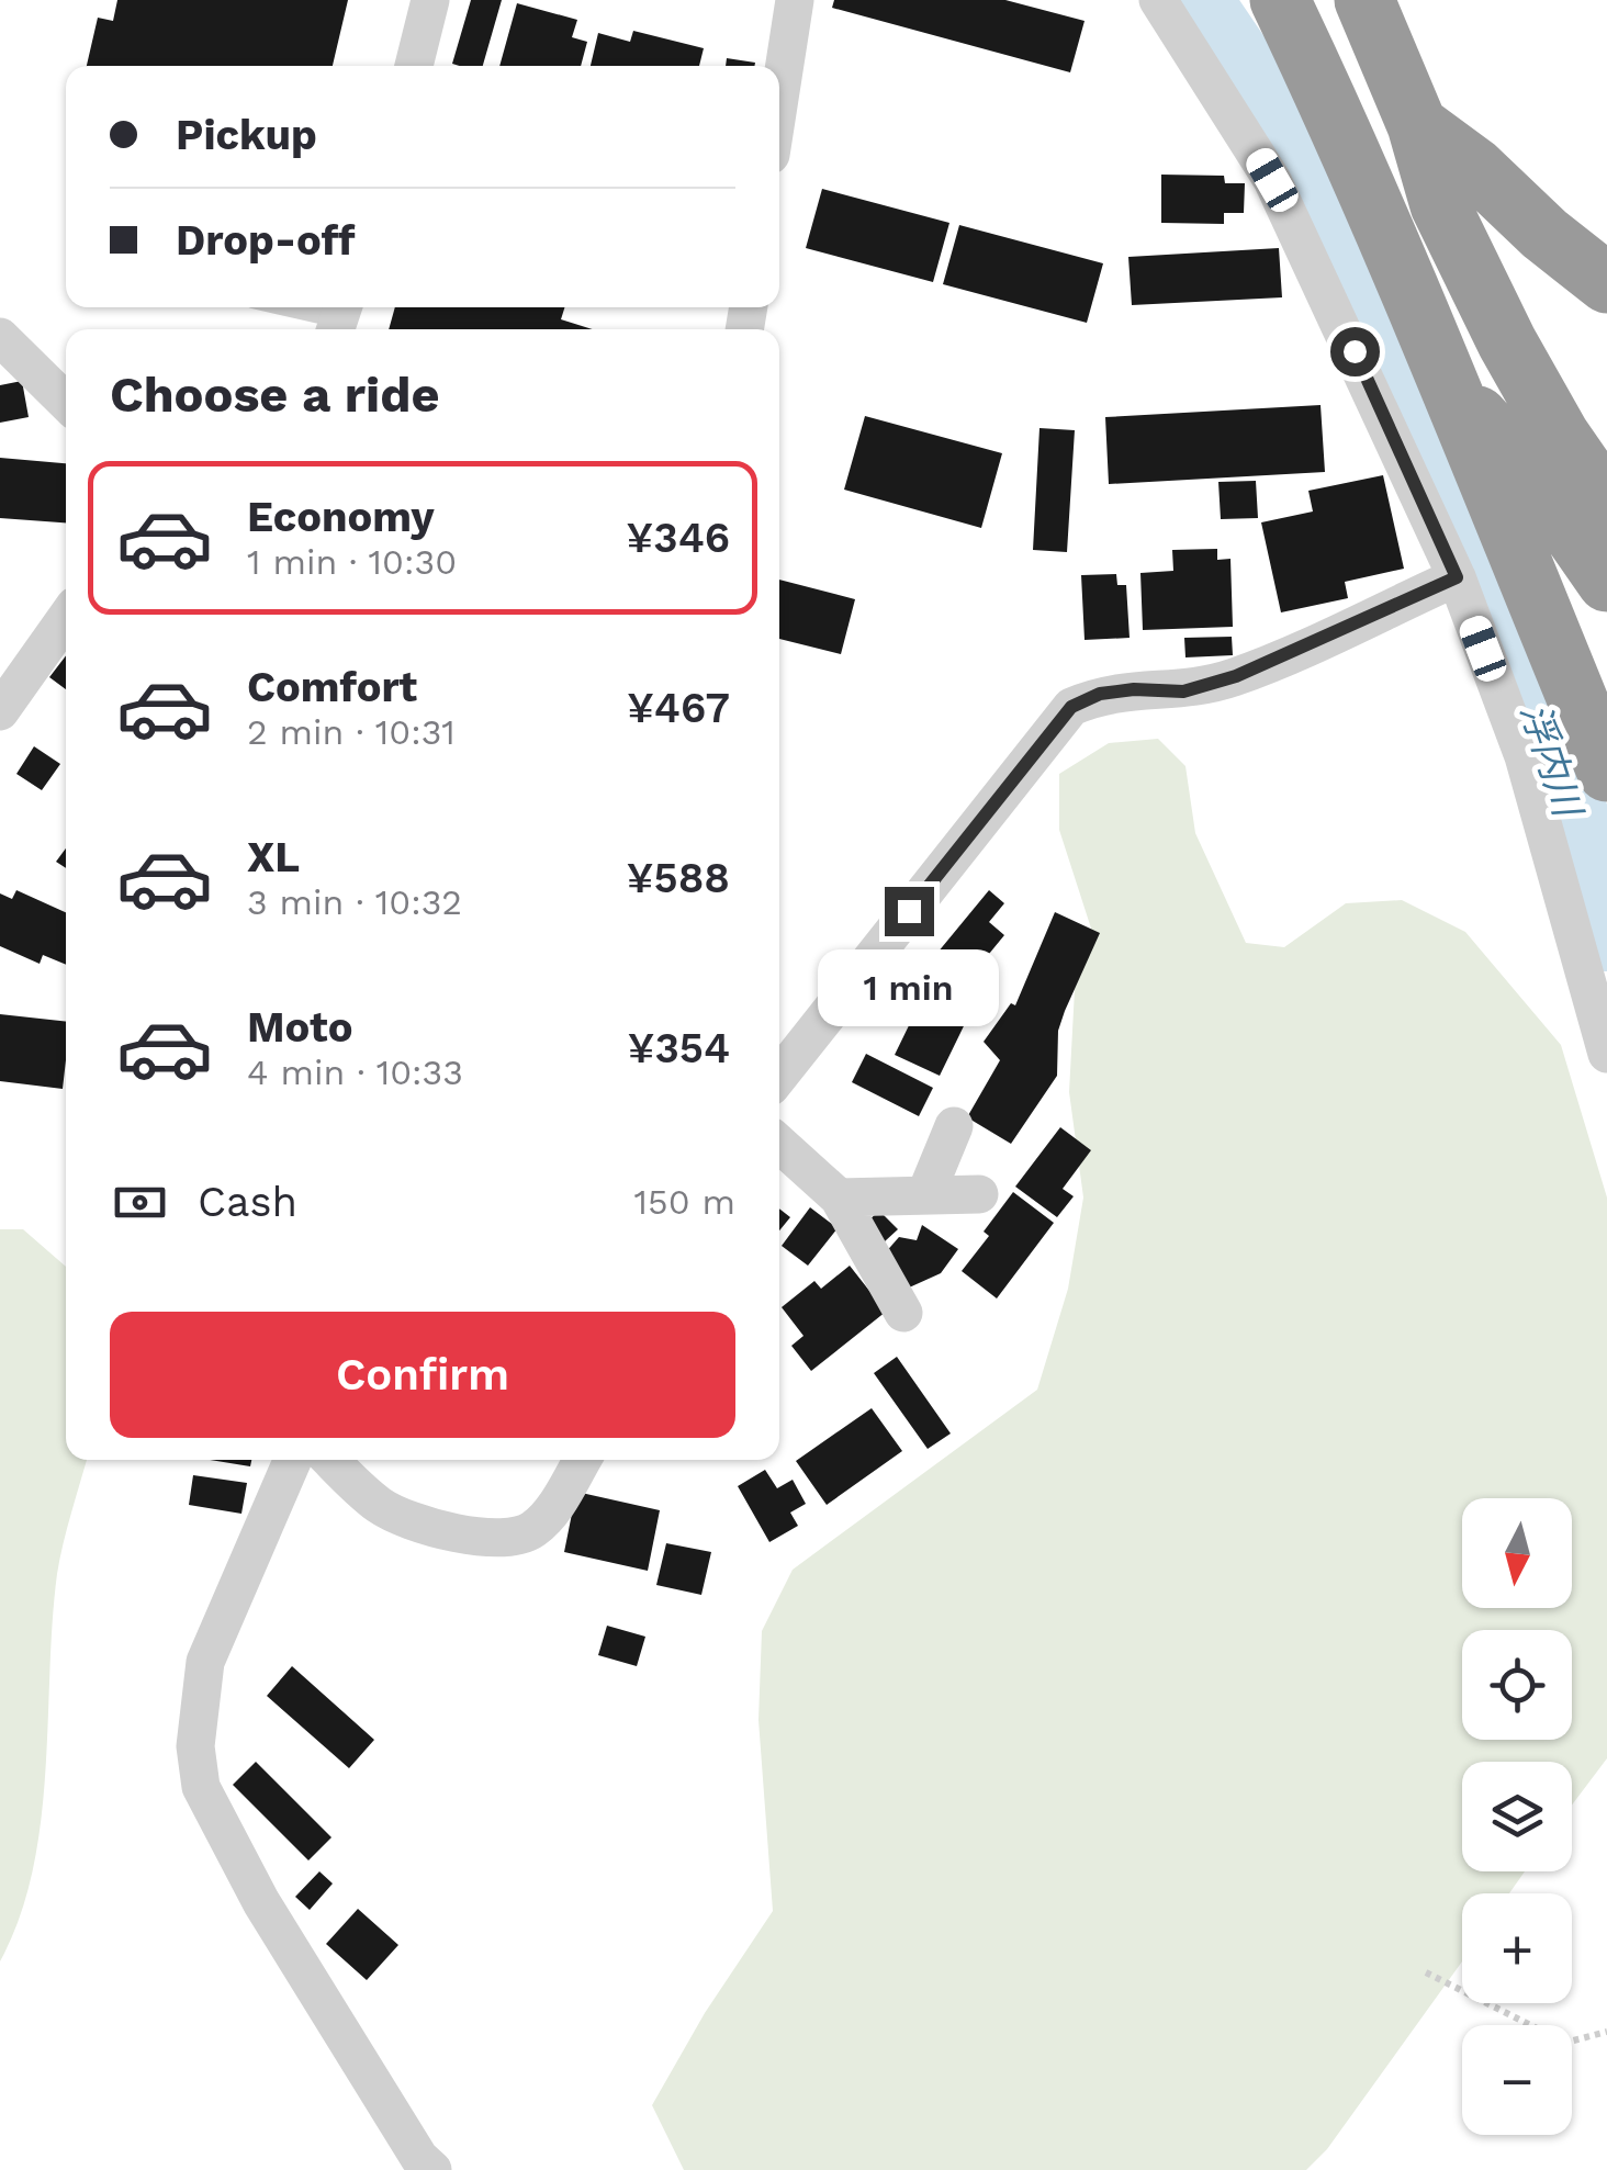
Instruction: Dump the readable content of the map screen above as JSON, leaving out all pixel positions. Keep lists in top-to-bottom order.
{
  "water": ["浮内川"],
  "north": "bottom",
  "page": {
    "banner": ["Pickup", "Drop-off"],
    "heading": "Choose a ride",
    "list": [
      {
        "name": "Economy",
        "note": "1 min · 10:30",
        "value": "¥346"
      },
      {
        "name": "Comfort",
        "note": "2 min · 10:31",
        "value": "¥467"
      },
      {
        "name": "XL",
        "note": "3 min · 10:32",
        "value": "¥588"
      },
      {
        "name": "Moto",
        "note": "4 min · 10:33",
        "value": "¥354"
      }
    ],
    "bubble": "1 min",
    "pay": ["Cash", "150 m"],
    "buttons": "Confirm",
    "map_buttons": ["+", "−"]
  }
}
